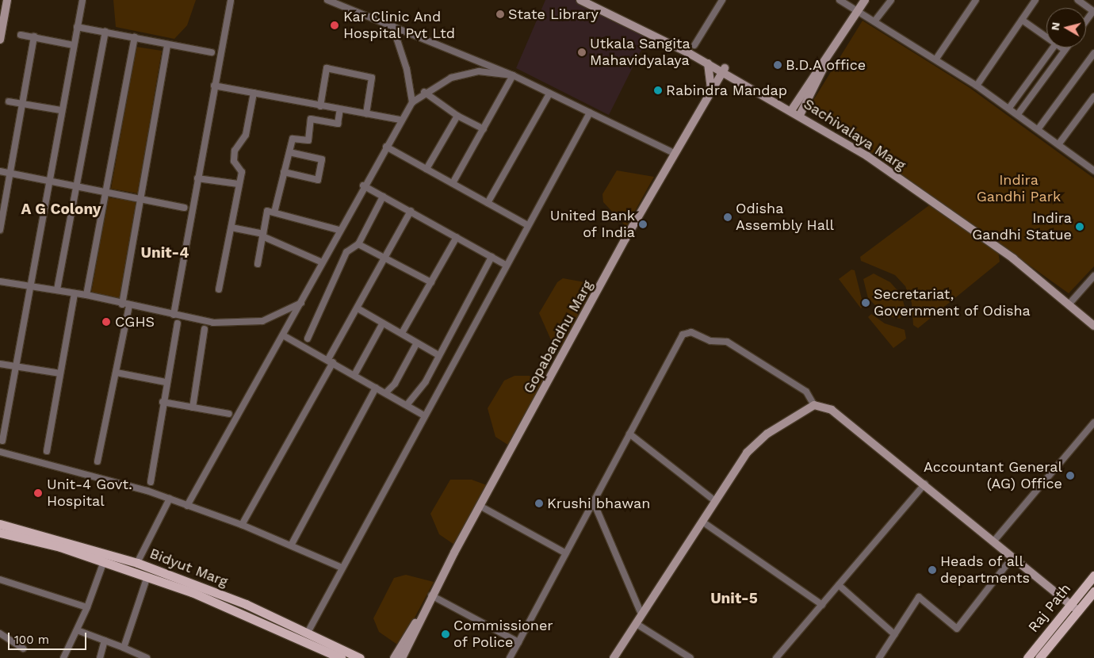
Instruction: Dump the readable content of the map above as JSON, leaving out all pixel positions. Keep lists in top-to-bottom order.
{
  "streets": {
    "main road": ["Bidyut Marg", "Raj Path"],
    "street": ["Sachivalaya Marg", "Gopabandhu Marg"]
  },
  "crossings": [
    ["Sachivalaya Marg", "Gopabandhu Marg"]
  ],
  "districts": ["A G Colony", "Unit-4", "Unit-5"],
  "parks": ["Indira Gandhi Park"],
  "places": [
    "State Library",
    "Kar Clinic And Hospital Pvt Ltd",
    "Utkala Sangita Mahavidyalaya",
    "B.D.A office",
    "Rabindra Mandap",
    "Odisha Assembly Hall",
    "United Bank of India",
    "Indira Gandhi Statue",
    "Secretariat, Government of Odisha",
    "CGHS",
    "Accountant General (AG) Office",
    "Unit-4 Govt. Hospital",
    "Krushi bhawan",
    "Heads of all departments",
    "Commissioner of Police"
  ],
  "scale_bar": "100 m",
  "north": "left"
}
